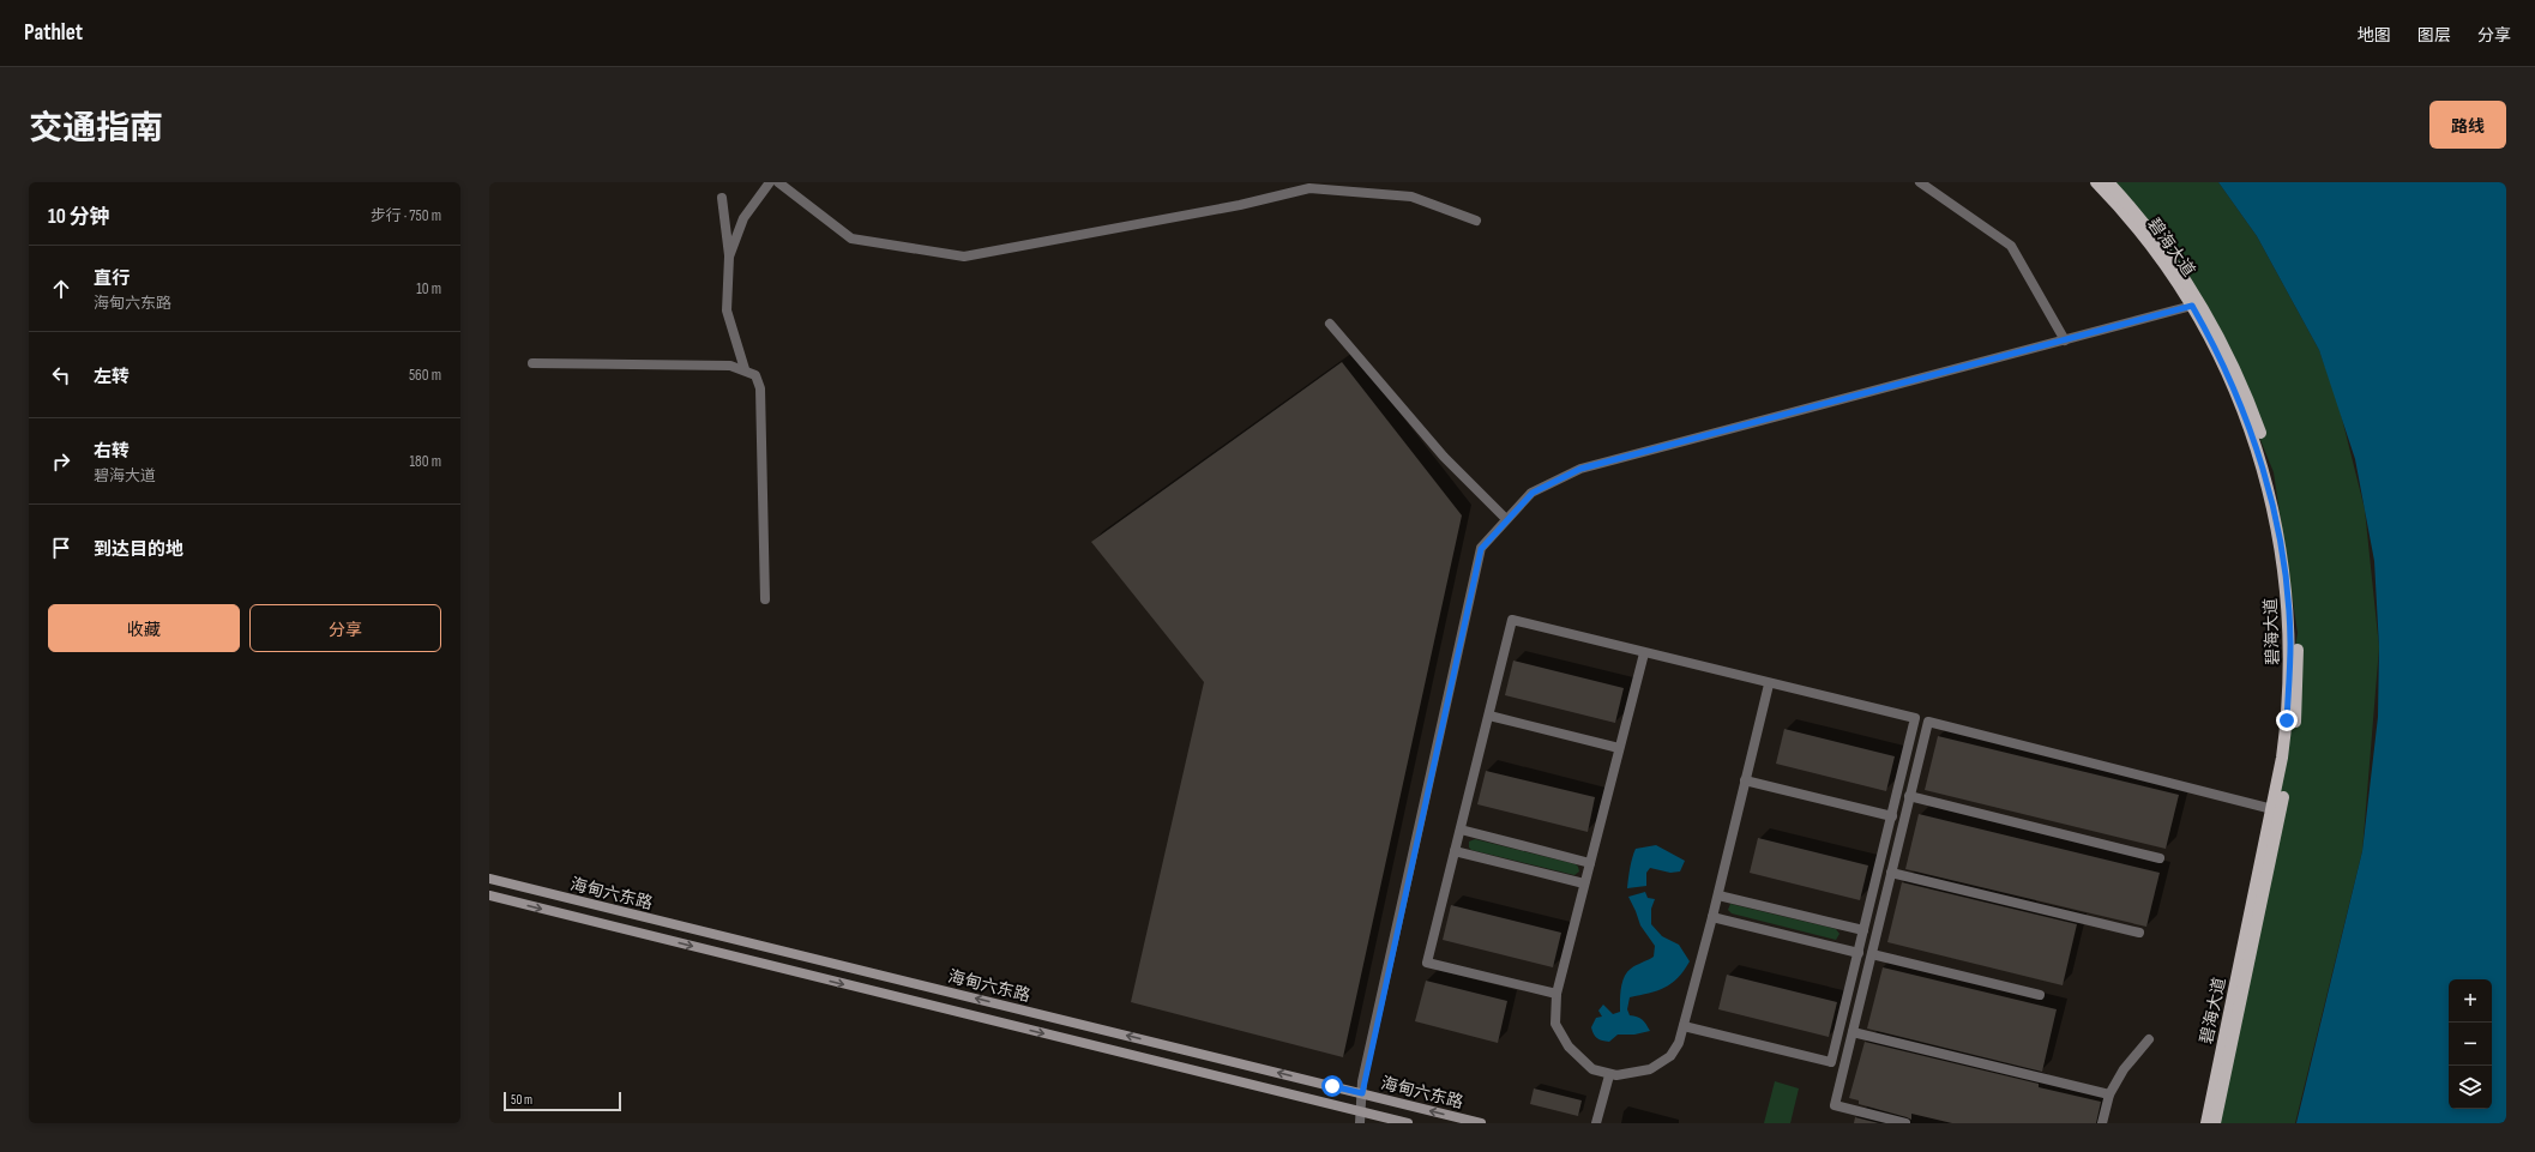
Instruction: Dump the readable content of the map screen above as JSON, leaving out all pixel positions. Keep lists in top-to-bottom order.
{
  "streets": {
    "main road": ["碧海大道", "海甸六东路"]
  },
  "scale_bar": "50 m",
  "page": {
    "header": "Pathlet",
    "nav": ["地图", "图层", "分享"],
    "title": "交通指南",
    "buttons": [
      "路线",
      ["收藏", "分享"]
    ],
    "heading": ["10 分钟", "步行 · 750 m"],
    "list": [
      ["直行", "海甸六东路", "10 m"],
      ["左转", "560 m"],
      ["右转", "碧海大道", "180 m"],
      "到达目的地"
    ],
    "map_buttons": ["+", "−"],
    "scale": "50 m"
  }
}
